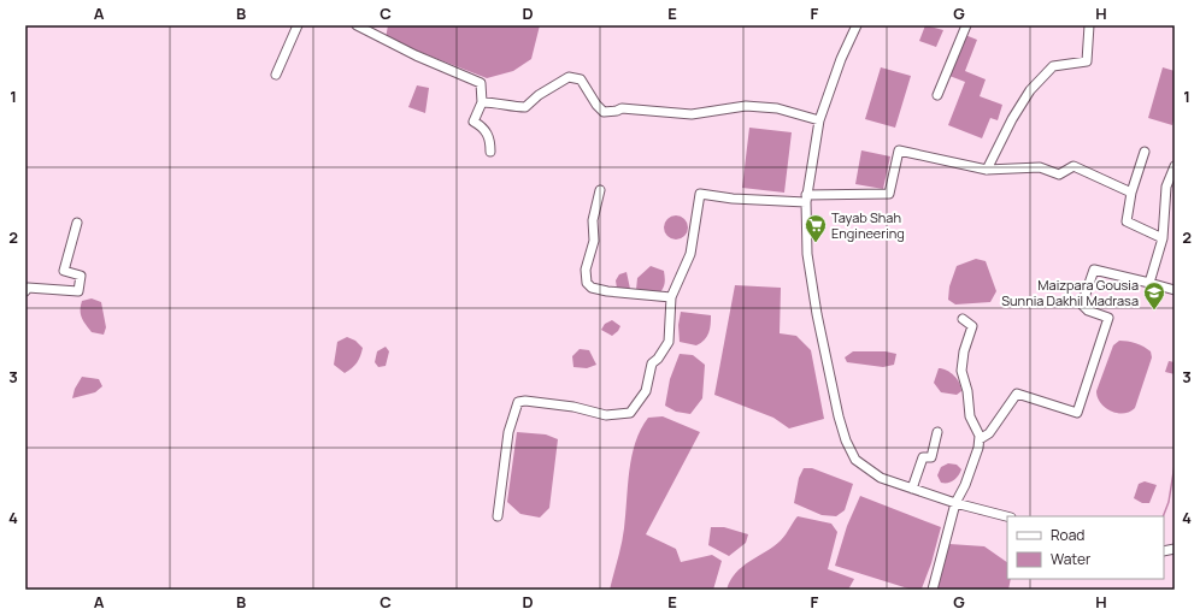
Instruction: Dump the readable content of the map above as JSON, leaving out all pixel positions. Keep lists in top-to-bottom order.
{
  "places": {
    "supermarket": ["Tayab Shah Engineering"],
    "school or university": ["Maizpara Gousia Sunnia Dakhil Madrasa"]
  },
  "legend": ["Road", "Water"],
  "grid": {
    "columns": [
      "A",
      "B",
      "C",
      "D",
      "E",
      "F",
      "G",
      "H"
    ],
    "rows": [
      "1",
      "2",
      "3",
      "4"
    ]
  }
}
